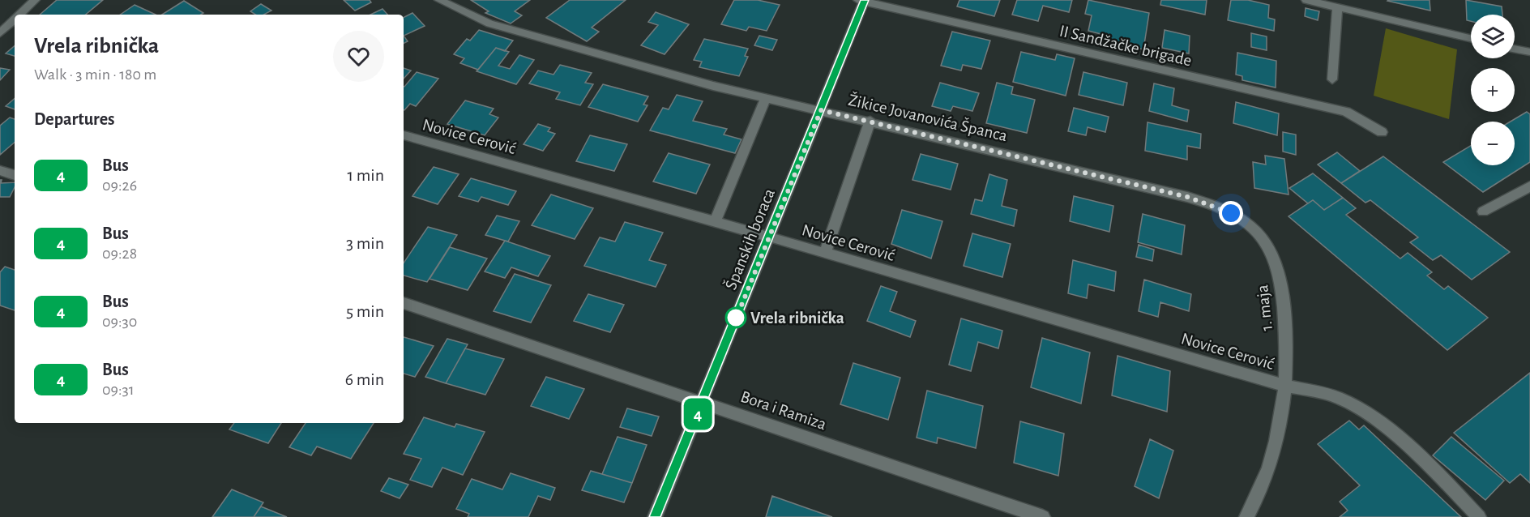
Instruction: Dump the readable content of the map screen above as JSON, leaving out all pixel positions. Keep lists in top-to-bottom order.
{
  "streets": {
    "street": [
      "II Sandžačke brigade",
      "Žikice Jovanovića Španca",
      "Novice Cerović",
      "Španskih boraca",
      "1. maja",
      "Bora i Ramiza"
    ]
  },
  "crossings": [
    ["II Sandžačke brigade", "Španskih boraca"],
    ["Žikice Jovanovića Španca", "Španskih boraca"],
    ["Žikice Jovanovića Španca", "1. maja"],
    ["Novice Cerović", "Španskih boraca"],
    ["Novice Cerović", "1. maja"],
    ["Španskih boraca", "Bora i Ramiza"]
  ],
  "places": ["Vrela ribnička"],
  "lines": ["bus line 4"],
  "page": {
    "on_map": "4",
    "map_buttons": ["+", "−"],
    "heading": [
      ["Vrela ribnička", "Walk · 3 min · 180 m"],
      "Departures"
    ],
    "list": [
      {
        "mark": "4",
        "name": "Bus",
        "note": "09:26",
        "value": "1 min"
      },
      {
        "mark": "4",
        "name": "Bus",
        "note": "09:28",
        "value": "3 min"
      },
      {
        "mark": "4",
        "name": "Bus",
        "note": "09:30",
        "value": "5 min"
      },
      {
        "mark": "4",
        "name": "Bus",
        "note": "09:31",
        "value": "6 min"
      }
    ]
  }
}
